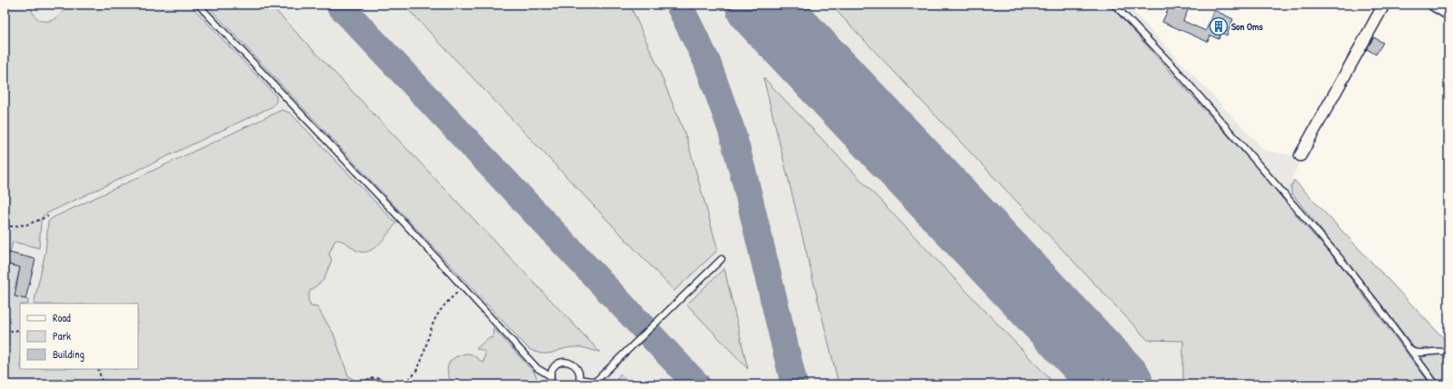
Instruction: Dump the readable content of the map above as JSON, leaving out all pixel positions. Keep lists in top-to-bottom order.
{
  "places": {
    "building": ["Son Oms"]
  },
  "legend": ["Road", "Park", "Building"]
}
